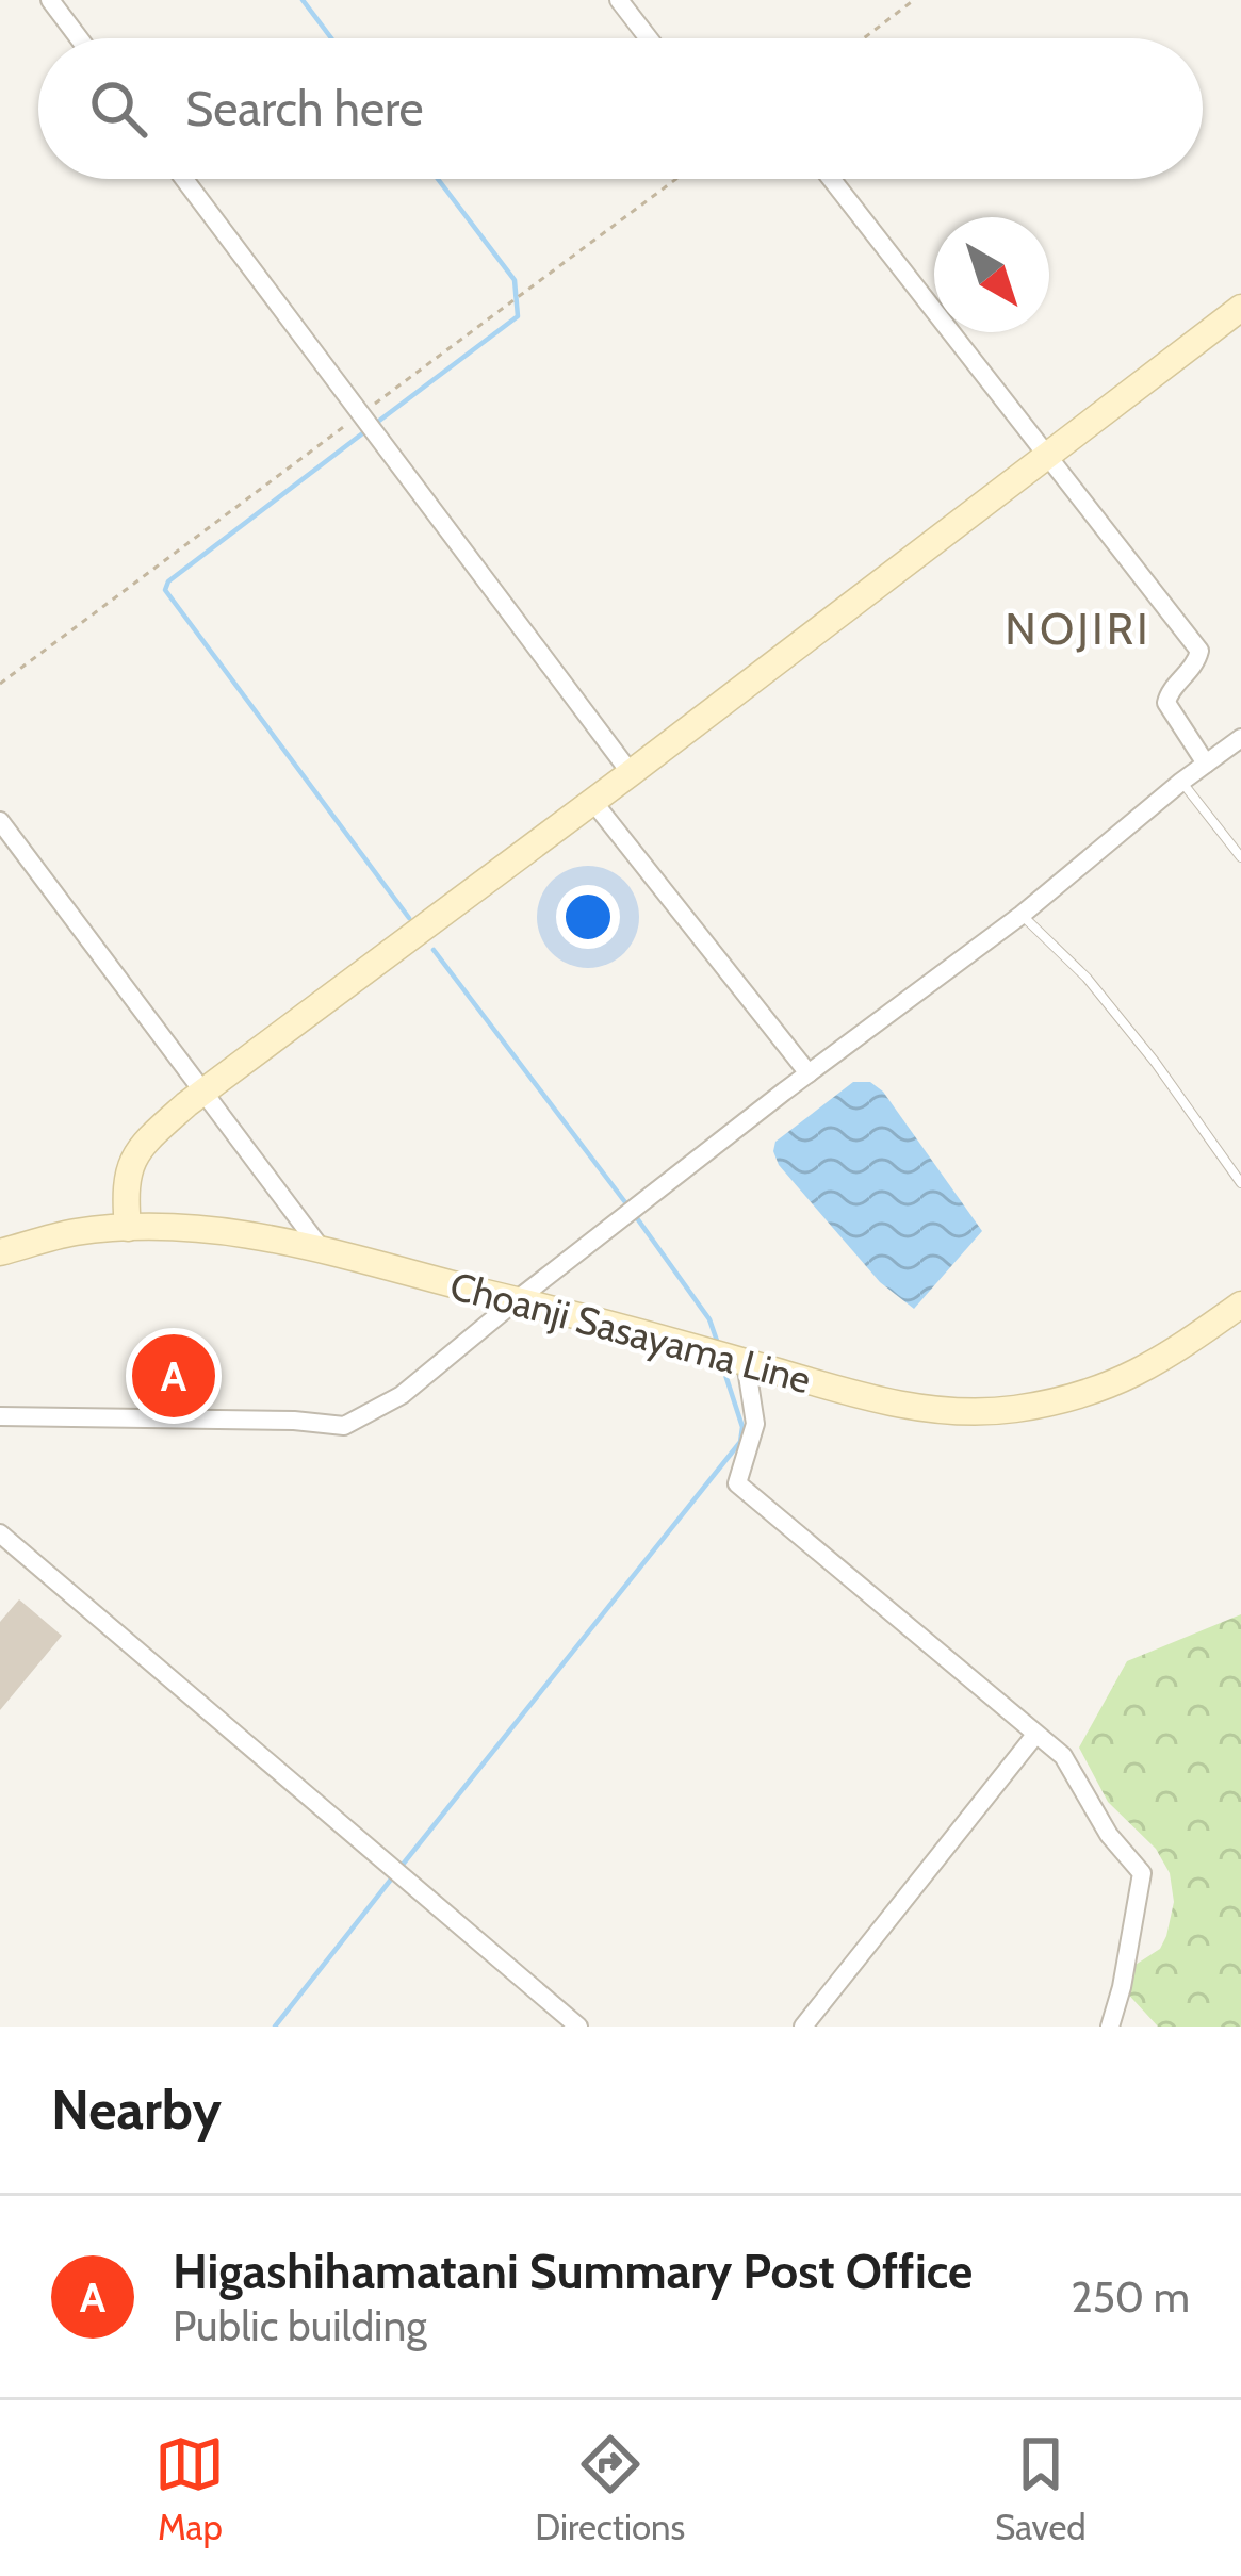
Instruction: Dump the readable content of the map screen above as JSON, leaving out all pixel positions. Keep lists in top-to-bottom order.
{
  "streets": {
    "street": ["Choanji Sasayama Line"]
  },
  "districts": ["NOJIRI"],
  "north": "bottom right",
  "page": {
    "search": "Search here",
    "pins": "A",
    "heading": "Nearby",
    "list": [
      {
        "mark": "A",
        "name": "Higashihamatani Summary Post Office",
        "note": "Public building",
        "value": "250 m"
      }
    ],
    "nav": ["Map", "Directions", "Saved"]
  }
}
